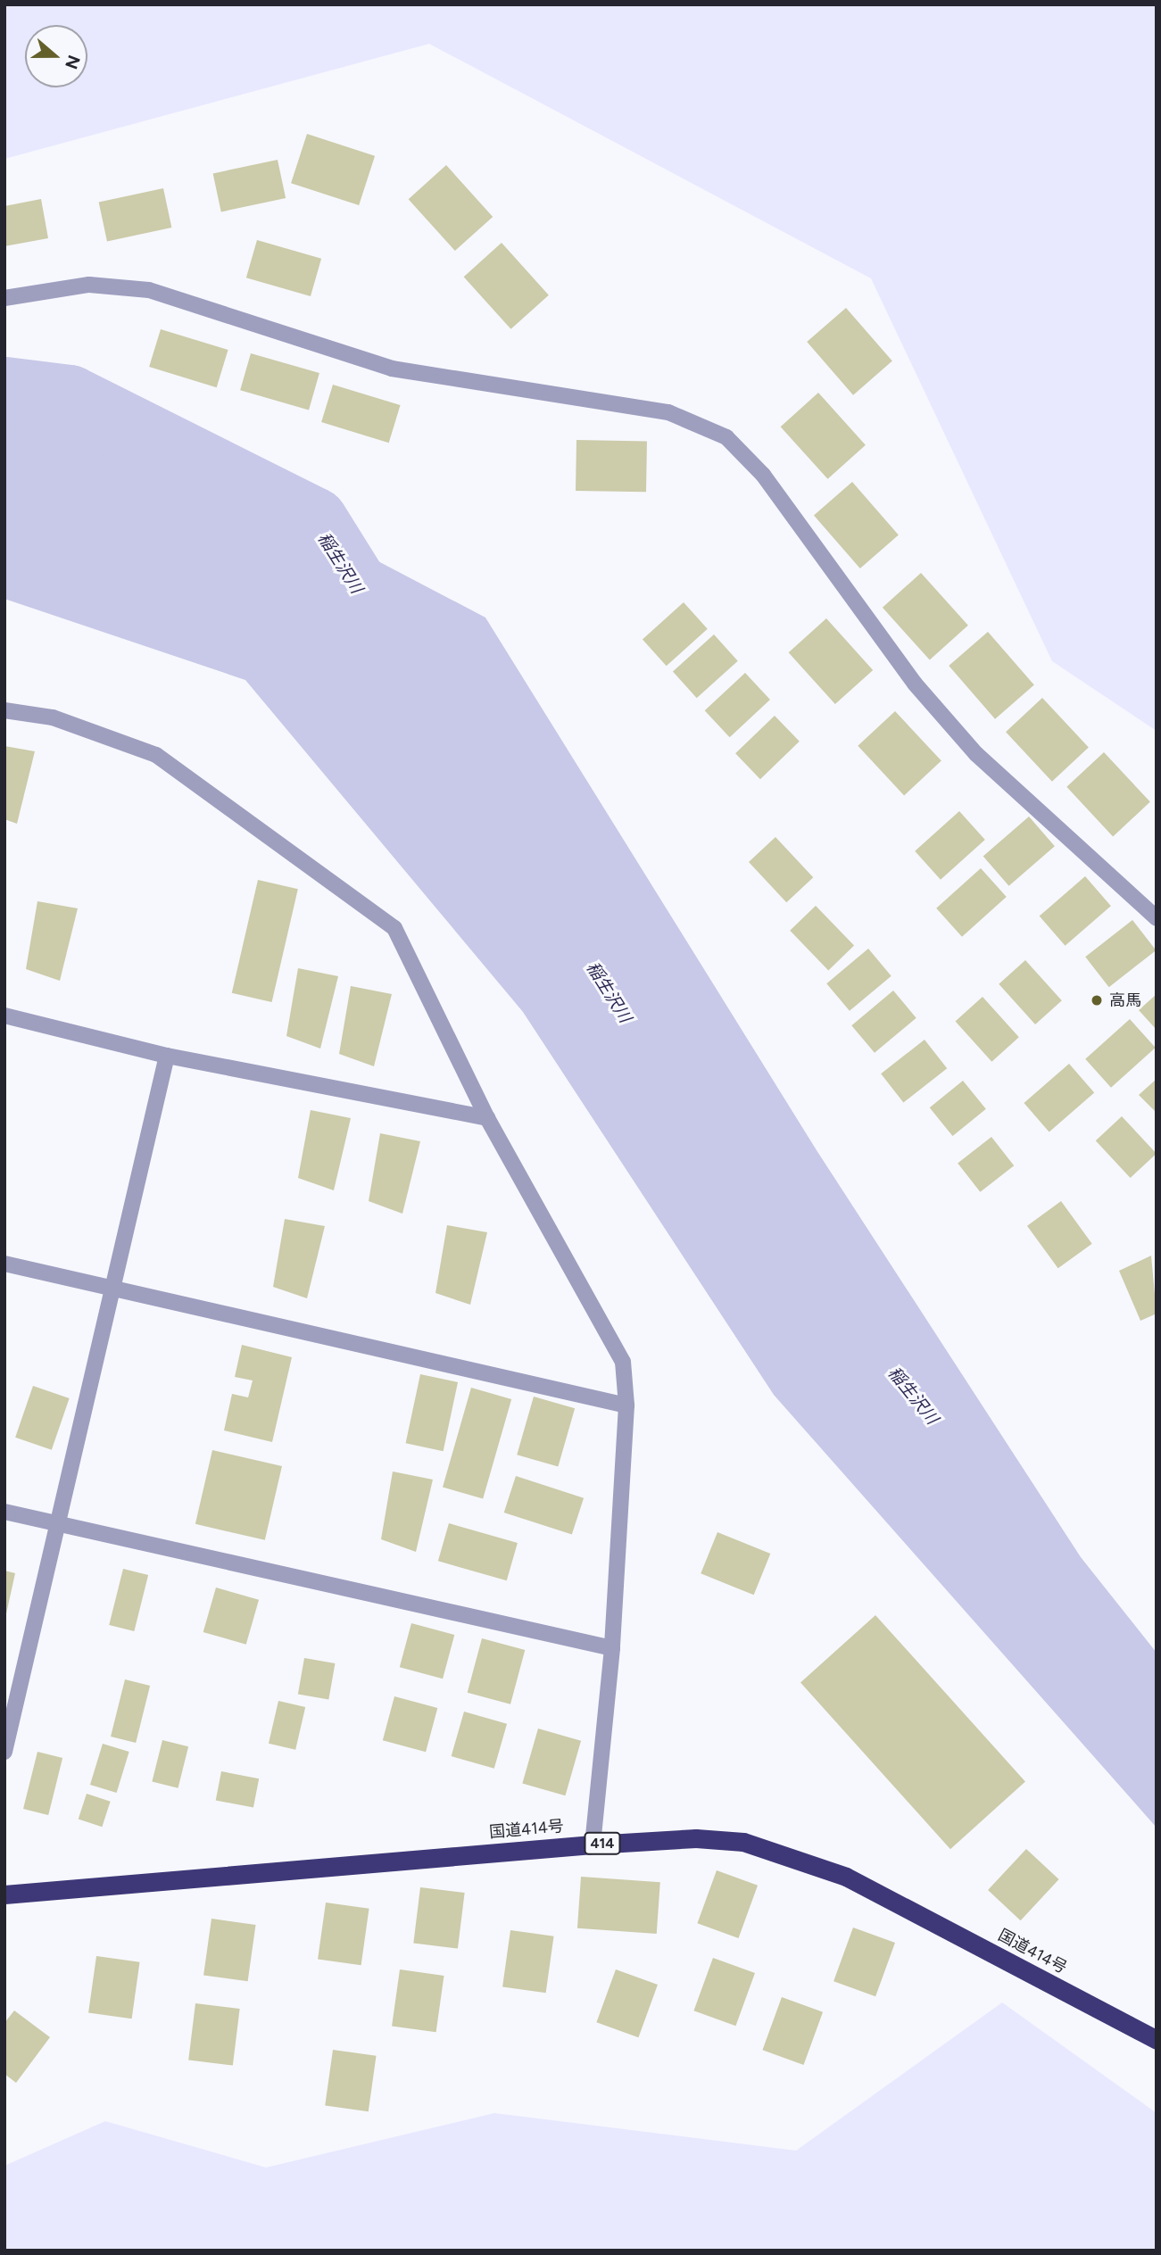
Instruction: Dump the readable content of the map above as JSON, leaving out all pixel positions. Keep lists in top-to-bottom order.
{
  "streets": {
    "highway": ["国道414号", "414"]
  },
  "water": ["稲生沢川"],
  "places": ["高馬"],
  "north": "right"
}
